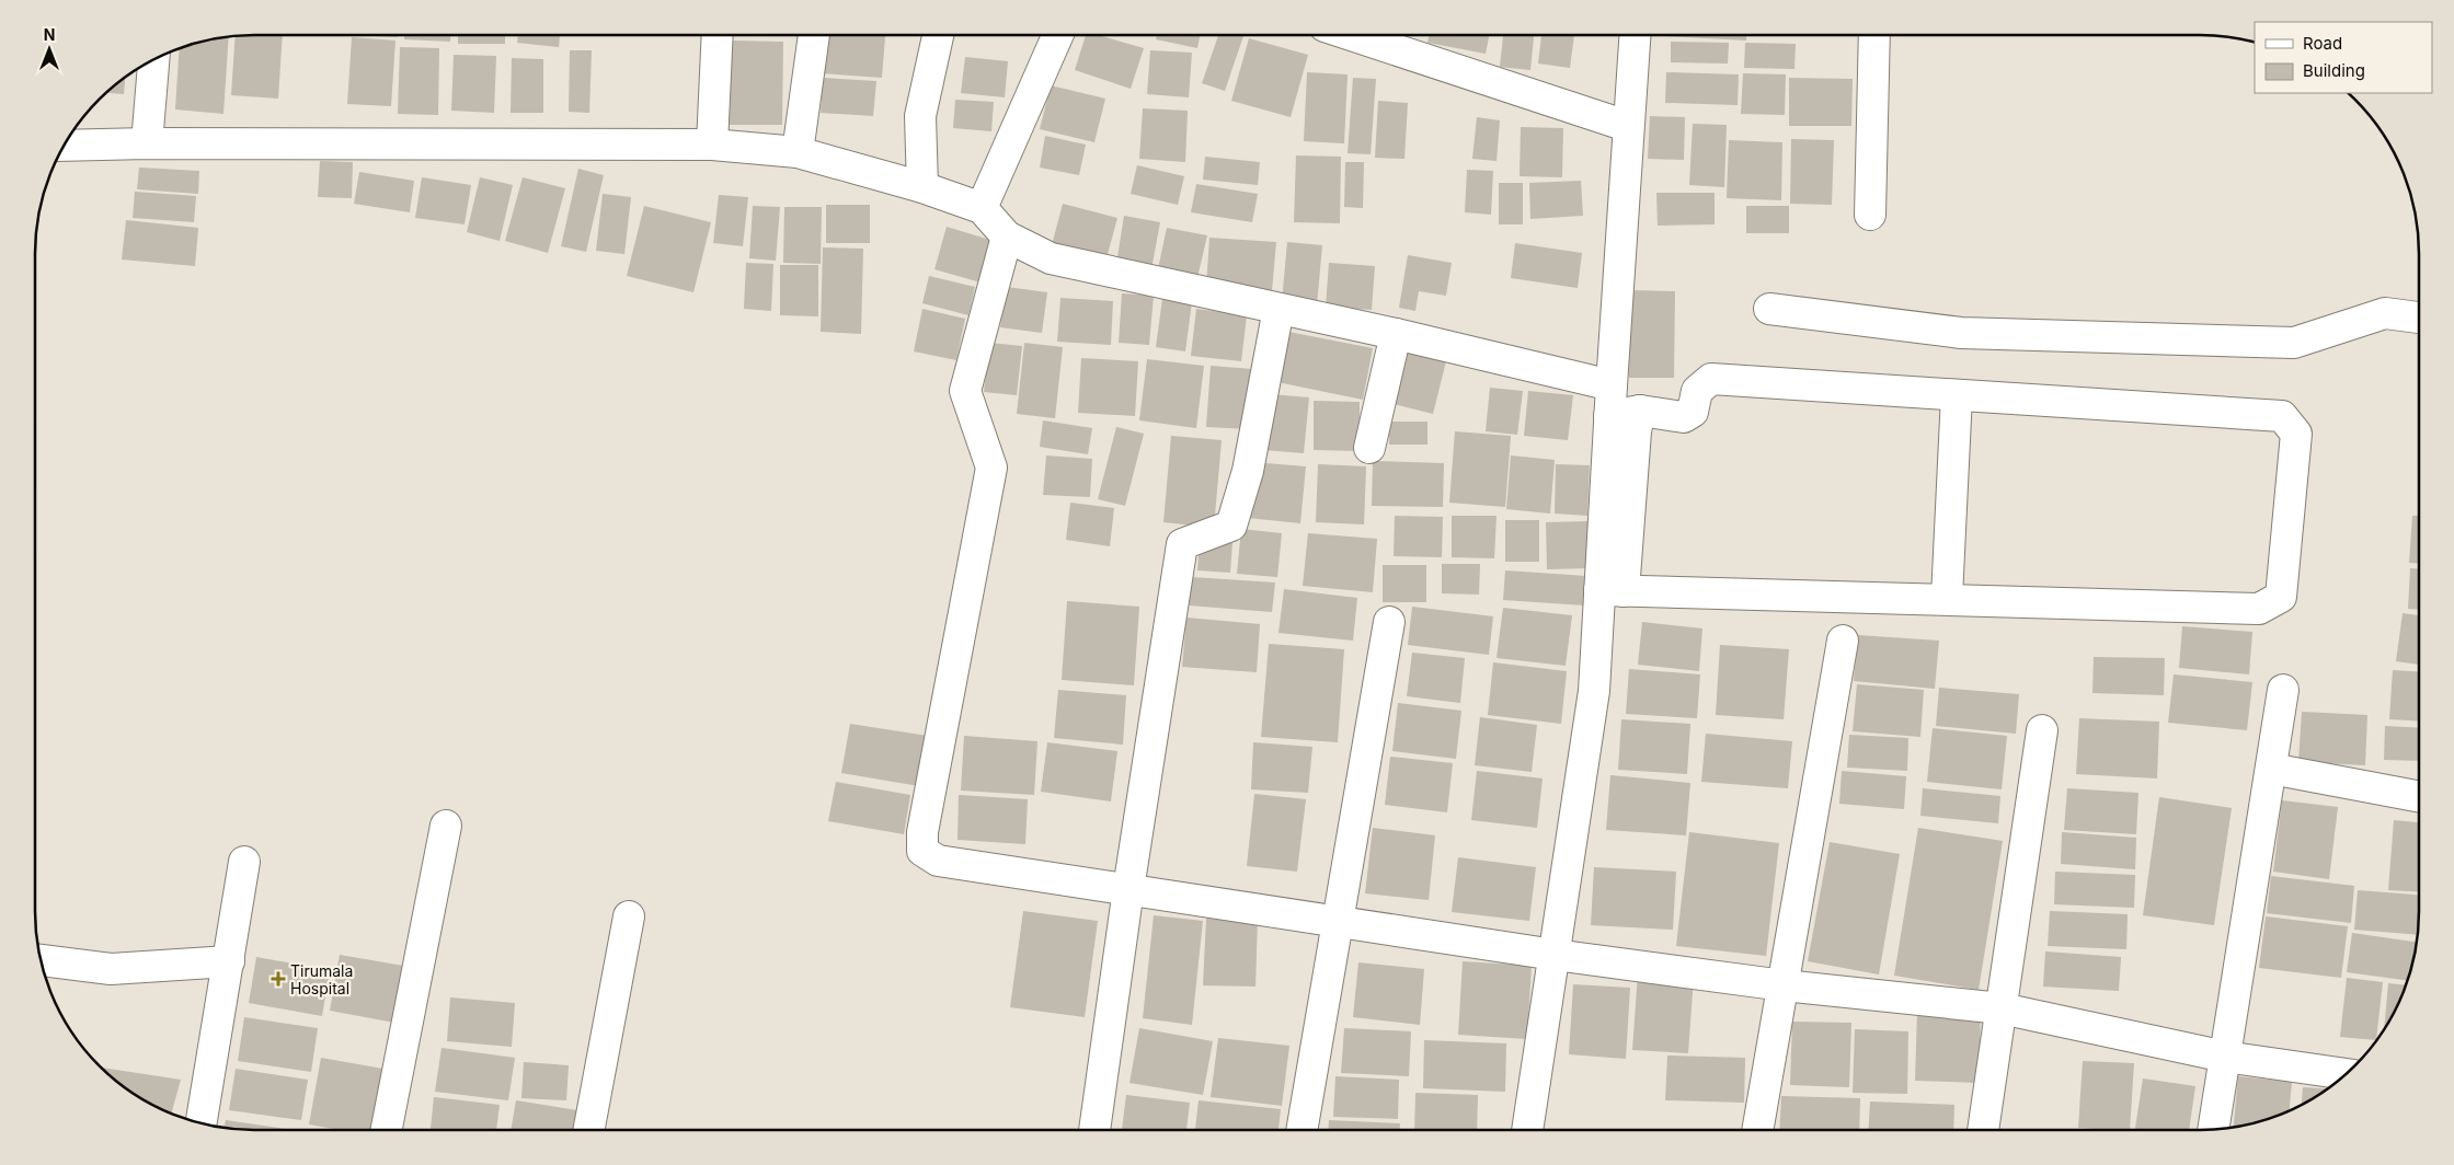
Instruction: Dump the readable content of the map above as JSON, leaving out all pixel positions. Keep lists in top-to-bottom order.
{
  "places": {
    "health": ["Tirumala Hospital"]
  },
  "legend": ["Road", "Building"],
  "north": "top"
}
